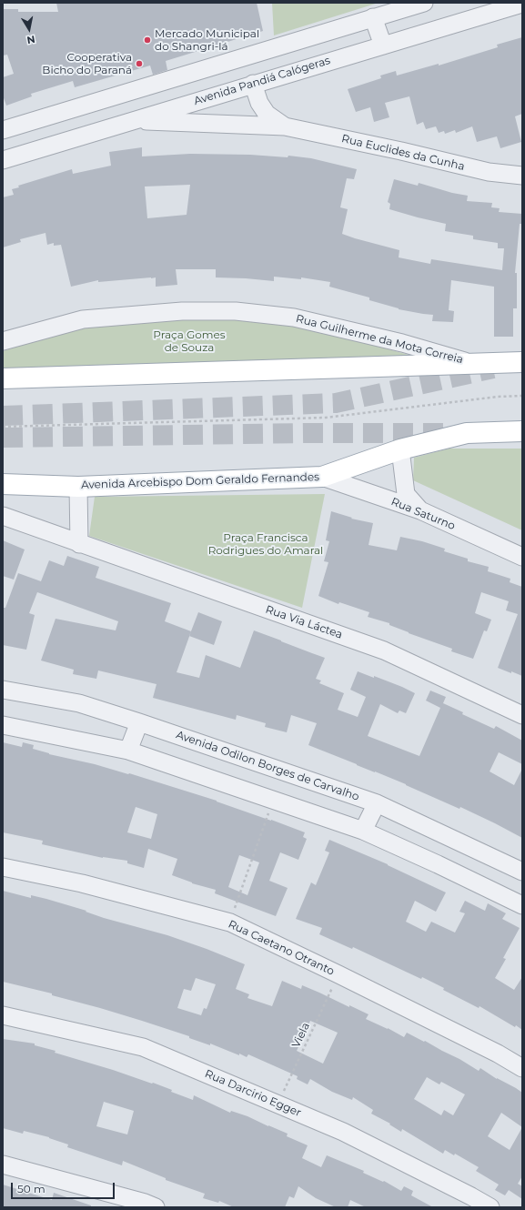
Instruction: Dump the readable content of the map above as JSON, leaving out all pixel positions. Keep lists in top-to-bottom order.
{
  "streets": {
    "main road": ["Avenida Arcebispo Dom Geraldo Fernandes"],
    "street": [
      "Avenida Pandiá Calógeras",
      "Rua Euclides da Cunha",
      "Rua Guilherme da Mota Correia",
      "Rua Saturno",
      "Rua Via Láctea",
      "Avenida Odilon Borges de Carvalho",
      "Rua Caetano Otranto",
      "Rua Darcirio Egger"
    ],
    "path": ["Viela"]
  },
  "crossings": [
    ["Avenida Pandiá Calógeras", "Rua Euclides da Cunha"],
    ["Avenida Arcebispo Dom Geraldo Fernandes", "Rua Saturno"],
    ["Rua Caetano Otranto", "Viela"],
    ["Viela", "Rua Darcirio Egger"]
  ],
  "parks": ["Praça Gomes de Souza", "Praça Francisca Rodrigues do Amaral"],
  "places": ["Mercado Municipal do Shangri-lá", "Cooperativa Bicho do Paraná"],
  "scale_bar": "50 m",
  "north": "bottom"
}
